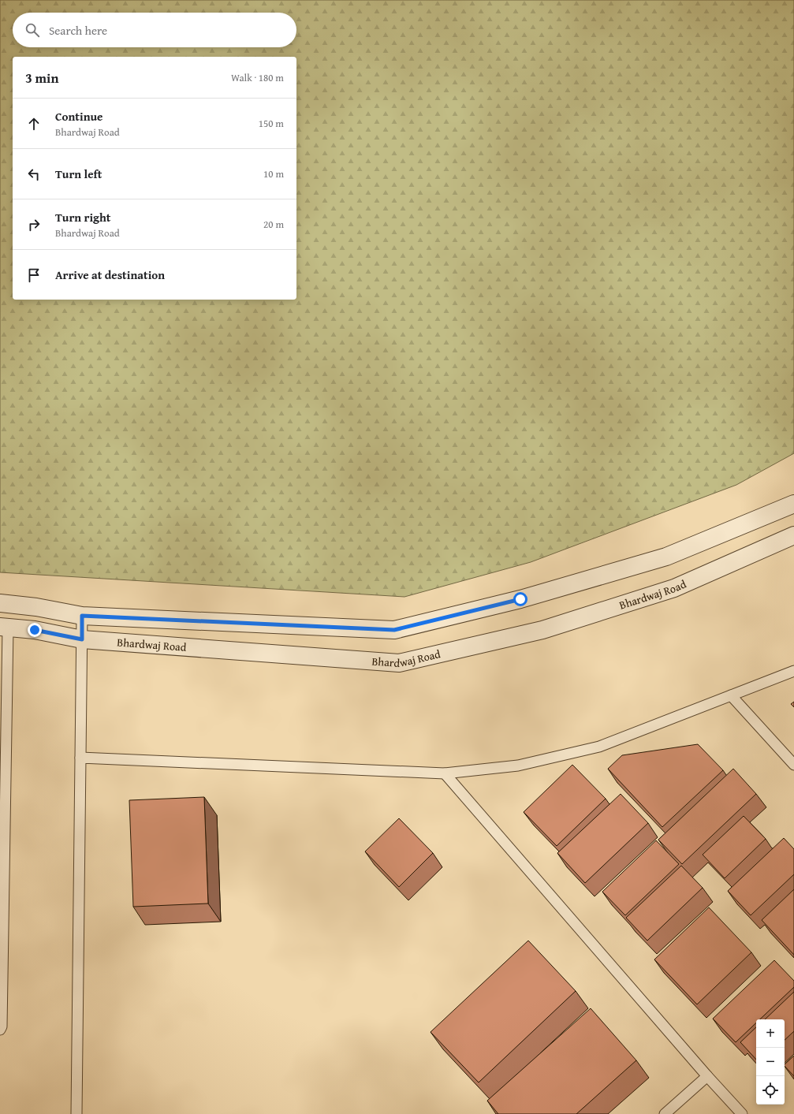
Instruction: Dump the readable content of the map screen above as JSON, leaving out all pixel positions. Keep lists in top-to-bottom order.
{
  "streets": {
    "street": ["Bhardwaj Road"]
  },
  "page": {
    "search": "Search here",
    "heading": ["3 min", "Walk · 180 m"],
    "list": [
      ["Continue", "Bhardwaj Road", "150 m"],
      ["Turn left", "10 m"],
      ["Turn right", "Bhardwaj Road", "20 m"],
      "Arrive at destination"
    ],
    "map_buttons": ["+", "−"]
  }
}
